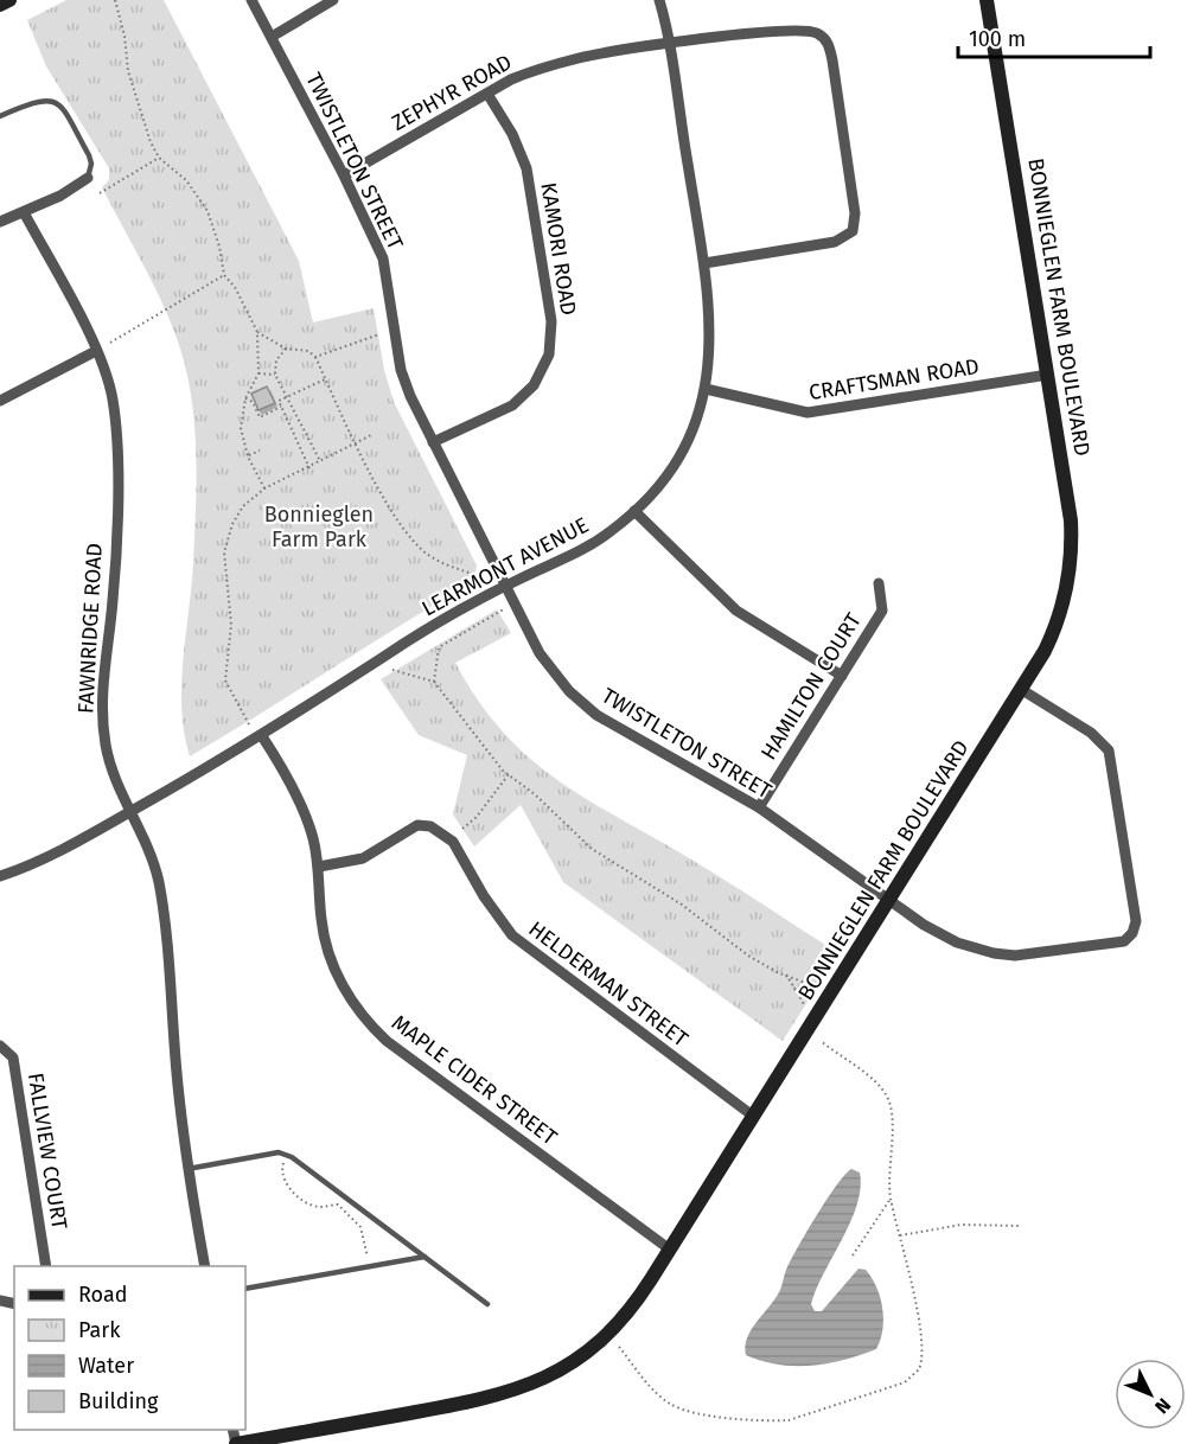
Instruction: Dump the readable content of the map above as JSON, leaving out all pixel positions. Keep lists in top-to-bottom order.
{
  "streets": {
    "street": [
      "ZEPHYR ROAD",
      "TWISTLETON STREET",
      "KAMORI ROAD",
      "BONNIEGLEN FARM BOULEVARD",
      "CRAFTSMAN ROAD",
      "LEARMONT AVENUE",
      "FAWNRIDGE ROAD",
      "HAMILTON COURT",
      "HELDERMAN STREET",
      "MAPLE CIDER STREET",
      "FALLVIEW COURT"
    ]
  },
  "crossings": [
    ["ZEPHYR ROAD", "TWISTLETON STREET"],
    ["ZEPHYR ROAD", "KAMORI ROAD"],
    ["ZEPHYR ROAD", "LEARMONT AVENUE"],
    ["TWISTLETON STREET", "KAMORI ROAD"],
    ["TWISTLETON STREET", "BONNIEGLEN FARM BOULEVARD"],
    ["TWISTLETON STREET", "LEARMONT AVENUE"],
    ["TWISTLETON STREET", "HAMILTON COURT"],
    ["BONNIEGLEN FARM BOULEVARD", "CRAFTSMAN ROAD"],
    ["BONNIEGLEN FARM BOULEVARD", "HELDERMAN STREET"],
    ["BONNIEGLEN FARM BOULEVARD", "MAPLE CIDER STREET"],
    ["CRAFTSMAN ROAD", "LEARMONT AVENUE"],
    ["LEARMONT AVENUE", "FAWNRIDGE ROAD"],
    ["LEARMONT AVENUE", "MAPLE CIDER STREET"],
    ["HELDERMAN STREET", "MAPLE CIDER STREET"]
  ],
  "parks": ["Bonnieglen Farm Park"],
  "legend": [
    "Road",
    "Park",
    "Water",
    "Building"
  ],
  "scale_bar": "100 m",
  "north": "bottom right"
}
